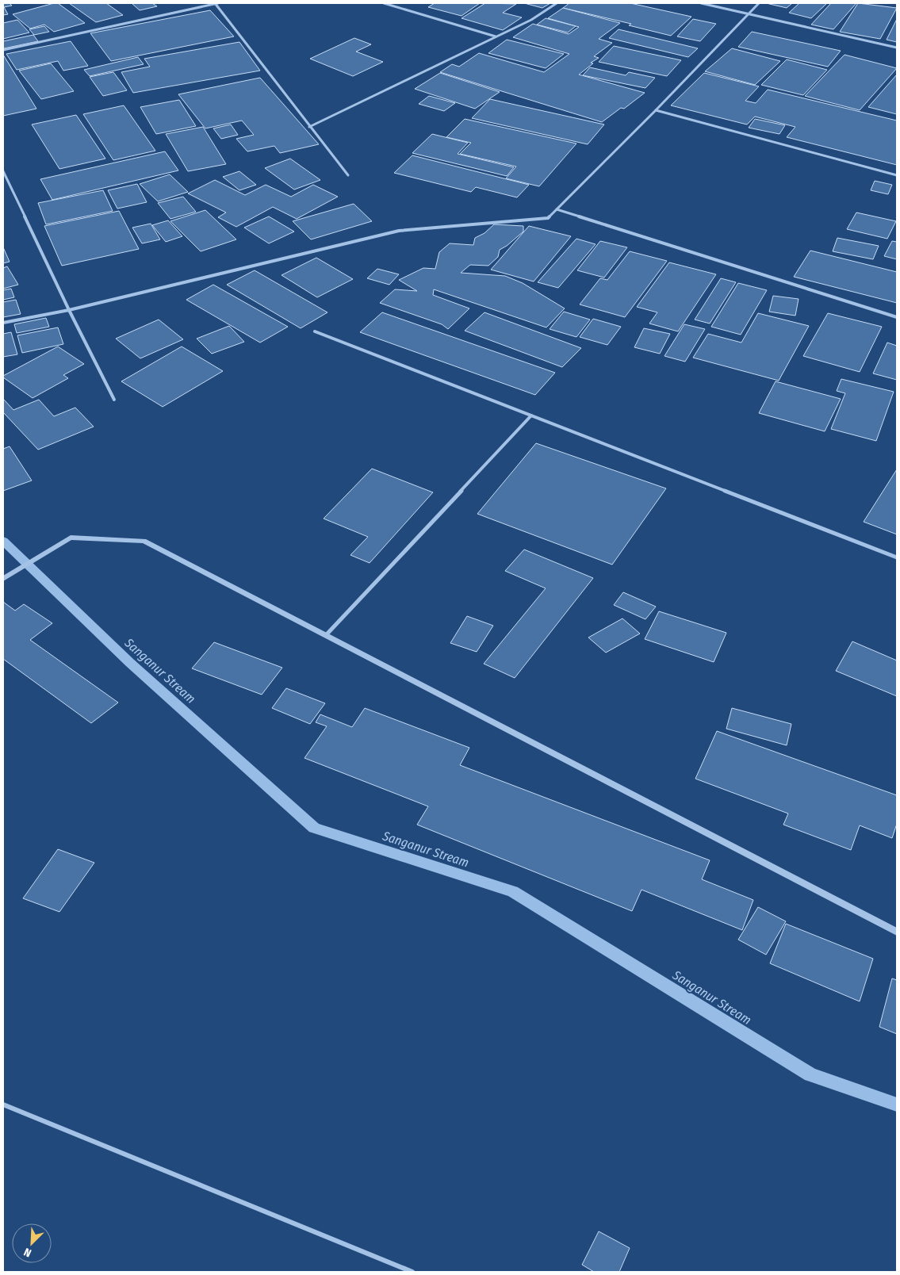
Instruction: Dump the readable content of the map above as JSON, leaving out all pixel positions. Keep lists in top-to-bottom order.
{
  "water": ["Sanganur Stream"],
  "north": "bottom left"
}
